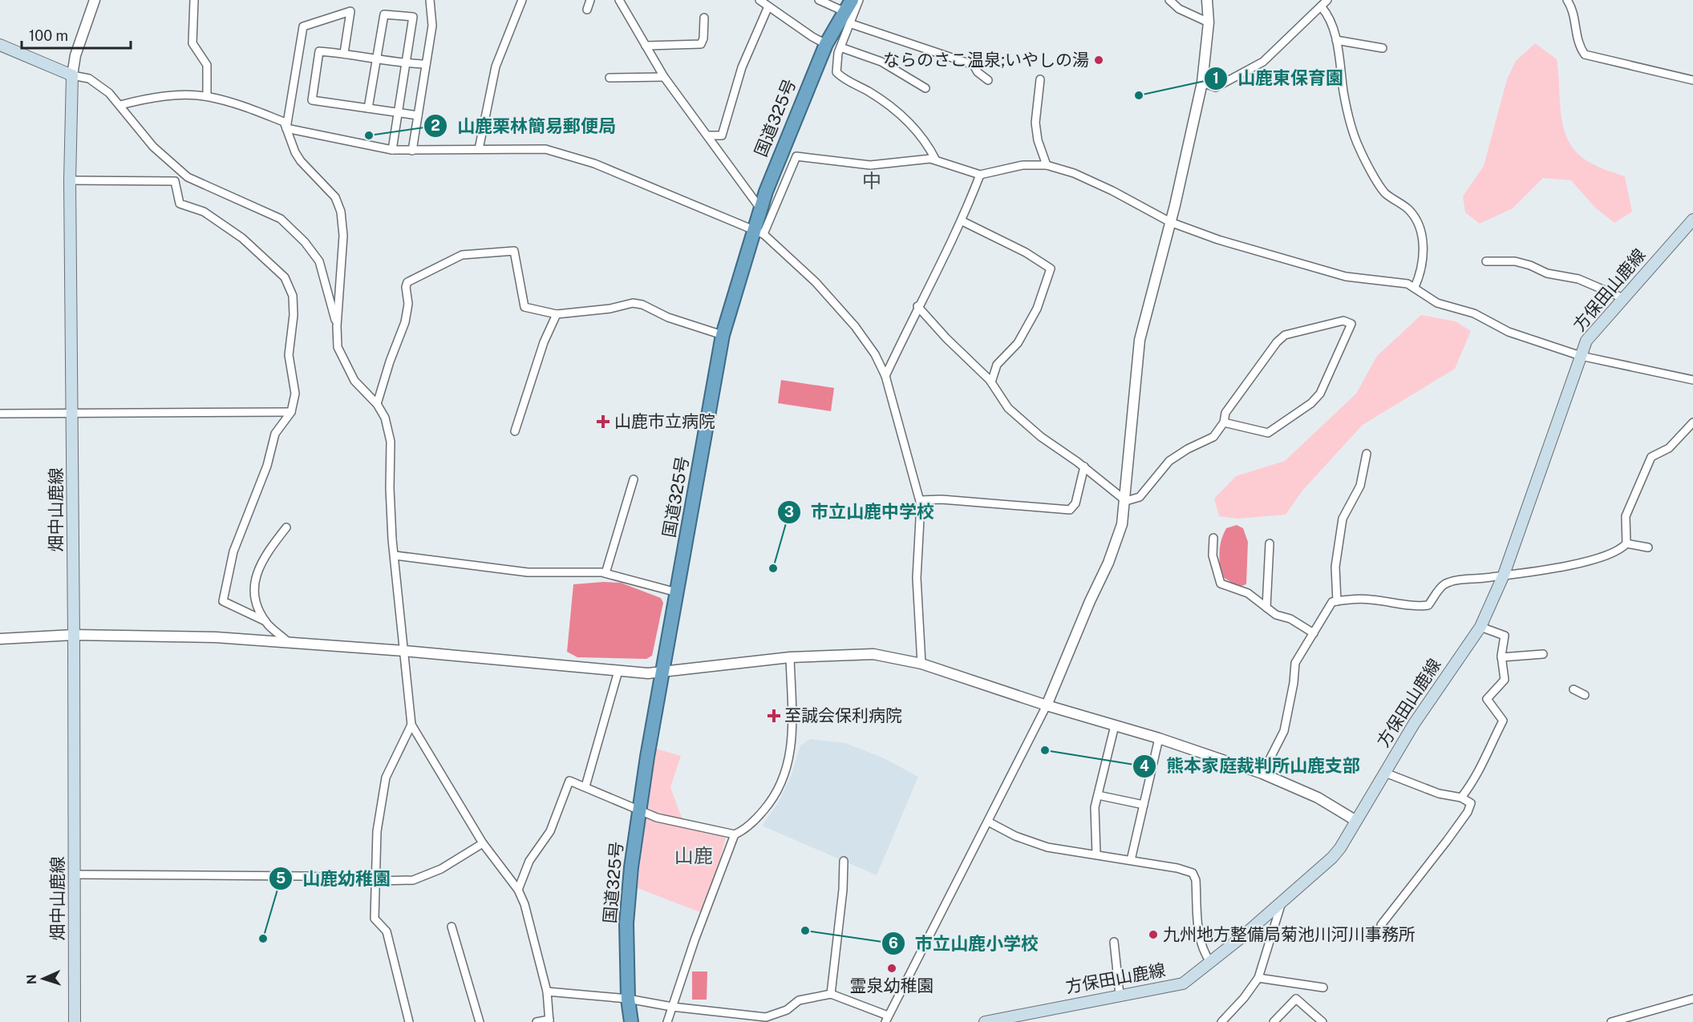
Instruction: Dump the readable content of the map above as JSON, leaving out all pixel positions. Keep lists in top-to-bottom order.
{
  "streets": {
    "highway": ["国道325号"],
    "main road": ["方保田山鹿線", "畑中山鹿線"]
  },
  "districts": ["中", "山鹿"],
  "places": {
    "other": [
      "ならのさこ温泉;いやしの湯",
      "山鹿東保育園",
      "山鹿栗林簡易郵便局",
      "市立山鹿中学校",
      "熊本家庭裁判所山鹿支部",
      "市立山鹿小学校",
      "九州地方整備局菊池川河川事務所",
      "山鹿幼稚園",
      "霊泉幼稚園"
    ],
    "health": ["山鹿市立病院", "至誠会保利病院"]
  },
  "scale_bar": "100 m",
  "north": "left"
}
